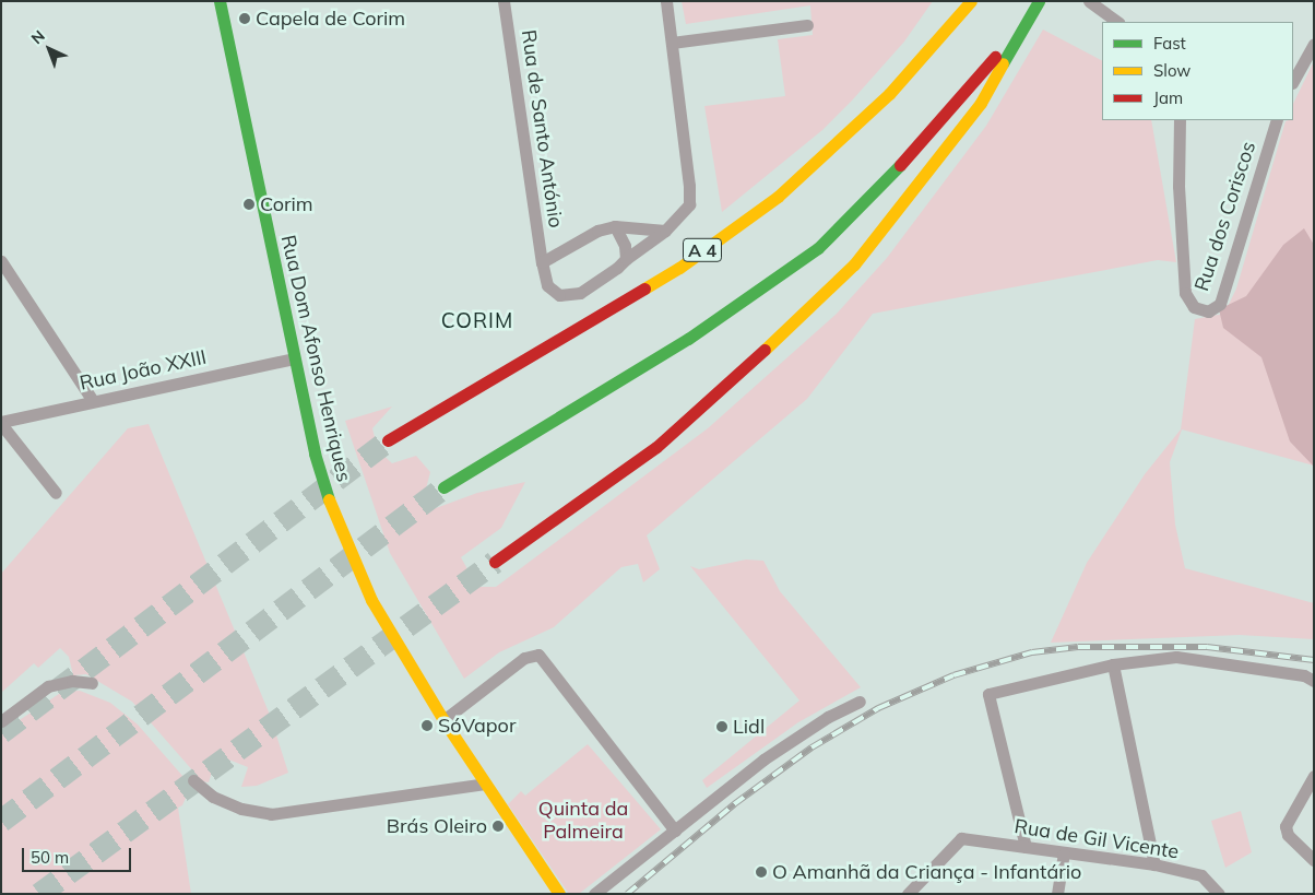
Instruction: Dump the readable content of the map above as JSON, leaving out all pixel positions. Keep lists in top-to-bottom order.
{
  "streets": {
    "main road": ["A 4", "Rua Dom Afonso Henriques"],
    "street": [
      "Rua de Santo António",
      "Rua dos Coriscos",
      "Rua João XXIII",
      "Rua de Gil Vicente"
    ]
  },
  "crossings": [
    ["Rua Dom Afonso Henriques", "Rua João XXIII"]
  ],
  "districts": ["CORIM"],
  "parks": ["Quinta da Palmeira"],
  "places": [
    "Capela de Corim",
    "Corim",
    "SóVapor",
    "Lidl",
    "Brás Oleiro",
    "O Amanhã da Criança - Infantário"
  ],
  "legend": ["Fast", "Slow", "Jam"],
  "scale_bar": "50 m",
  "north": "top left"
}
